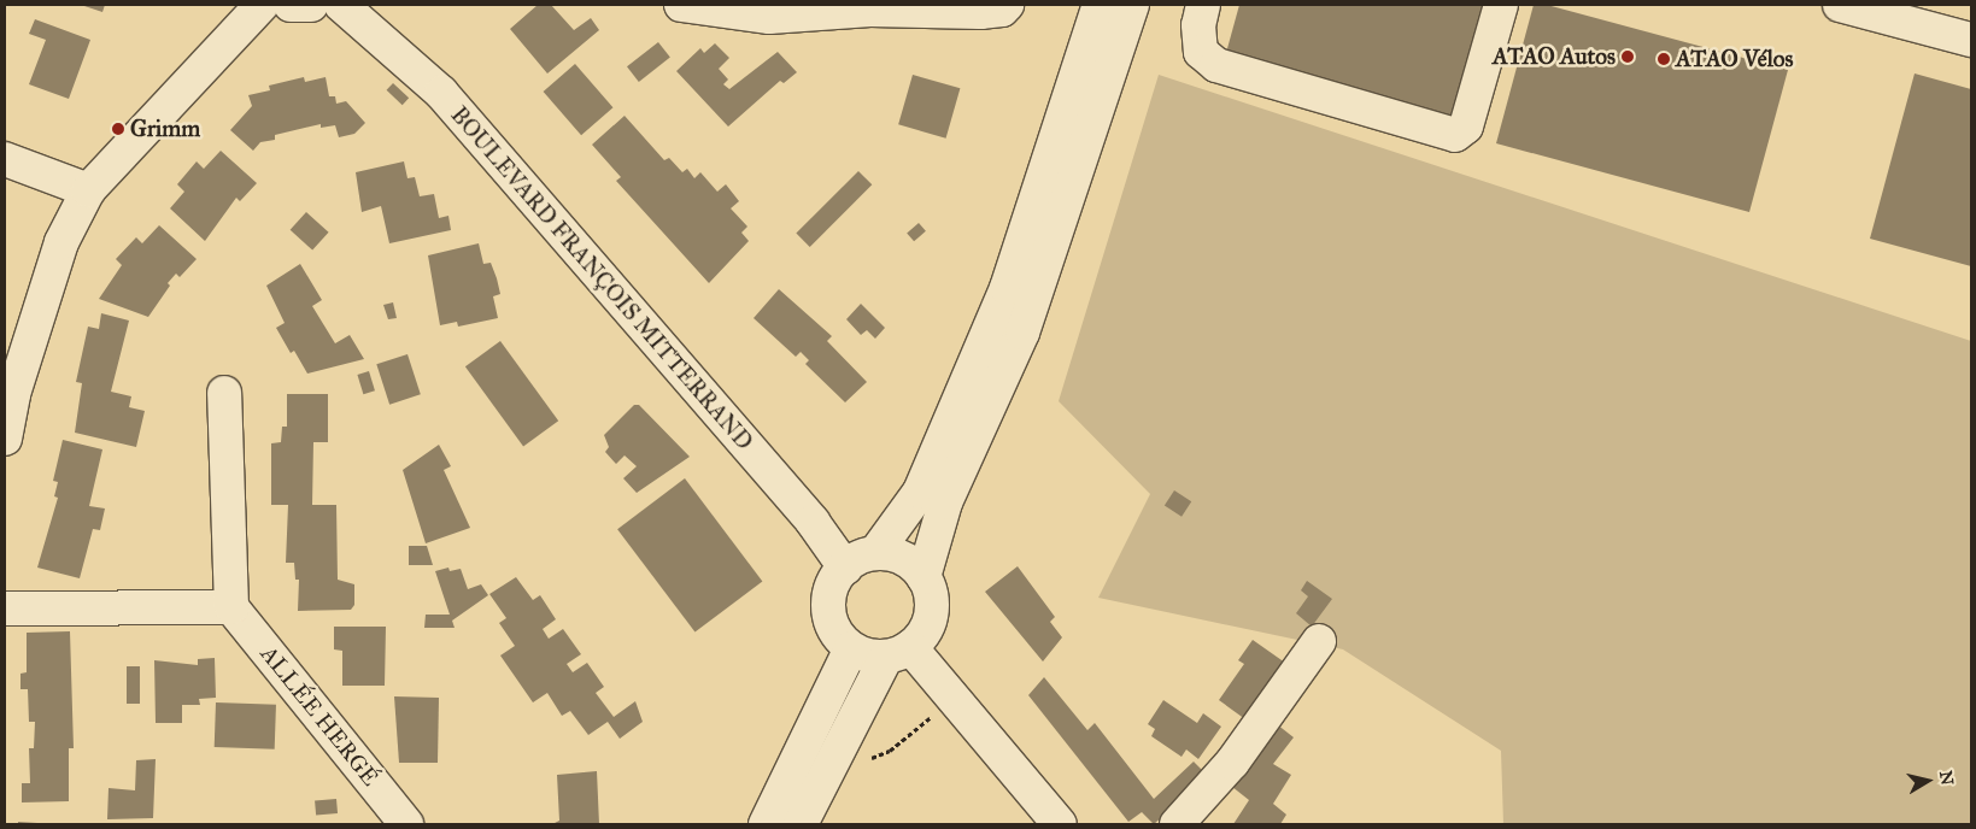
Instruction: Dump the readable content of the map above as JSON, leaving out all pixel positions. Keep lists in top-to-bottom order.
{
  "streets": {
    "street": ["BOULEVARD FRANÇOIS MITTERRAND", "ALLÉE HERGÉ"]
  },
  "places": ["ATAO Autos", "ATAO Vélos", "Grimm"],
  "north": "right"
}
